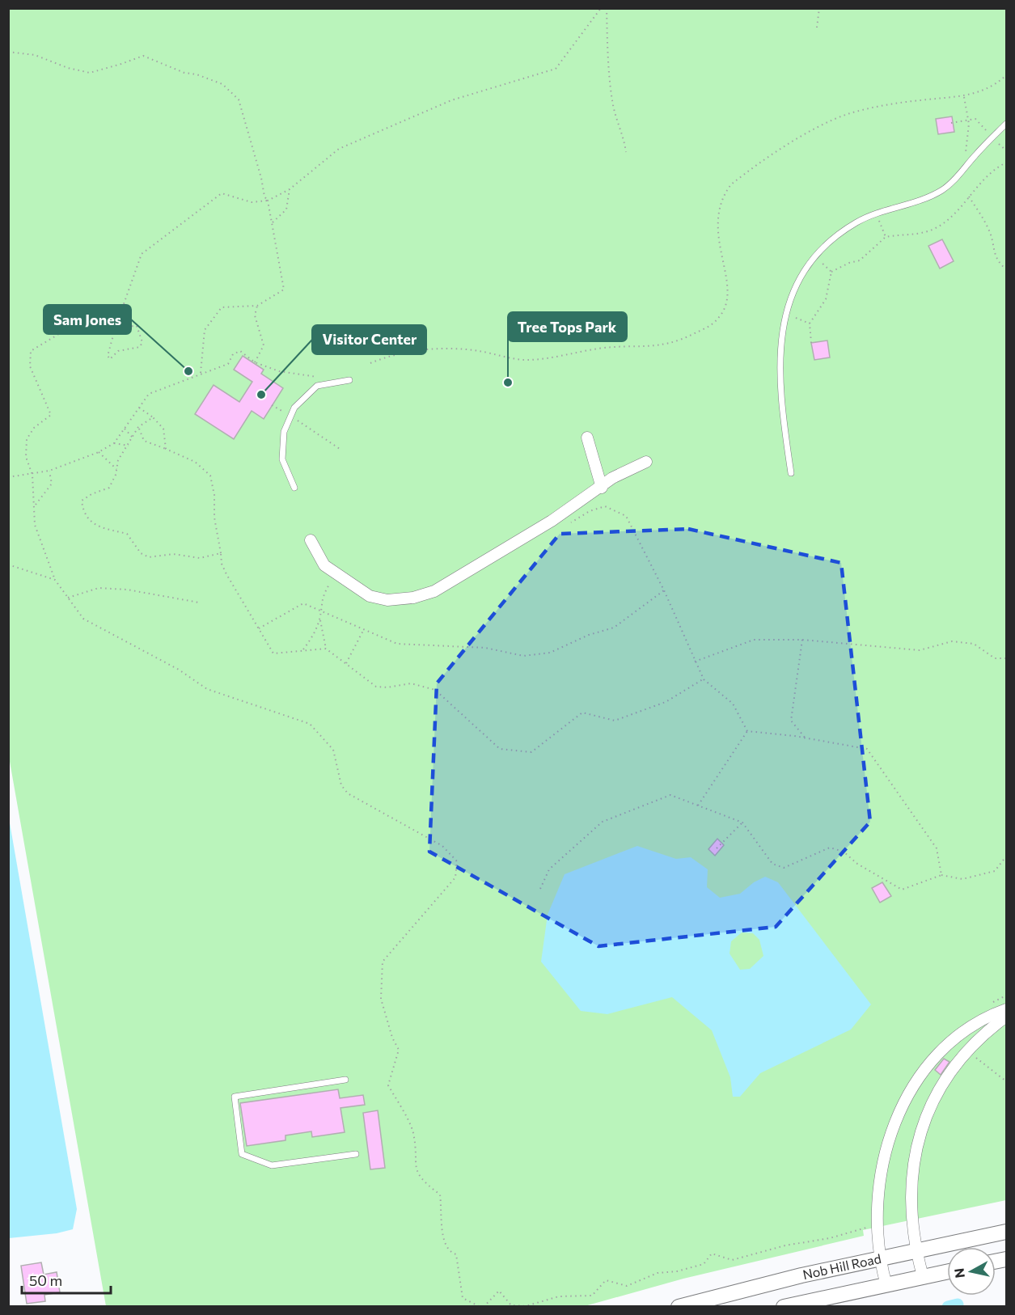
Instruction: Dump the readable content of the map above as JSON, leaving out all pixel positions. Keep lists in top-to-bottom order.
{
  "streets": {
    "main road": ["Nob Hill Road"]
  },
  "places": ["Sam Jones", "Tree Tops Park", "Visitor Center"],
  "scale_bar": "50 m",
  "north": "left"
}
